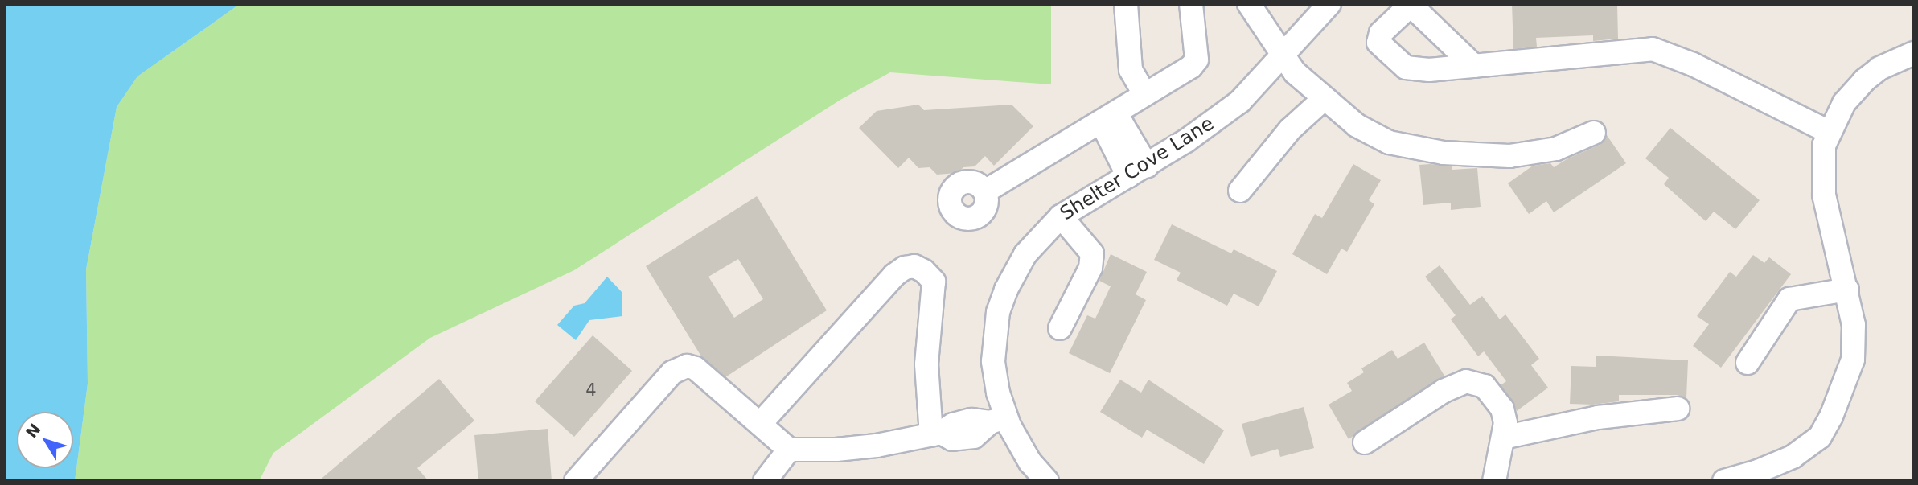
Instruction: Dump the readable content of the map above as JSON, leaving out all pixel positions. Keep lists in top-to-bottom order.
{
  "streets": {
    "street": ["Shelter Cove Lane"]
  },
  "house_numbers": ["4"],
  "north": "top left"
}
